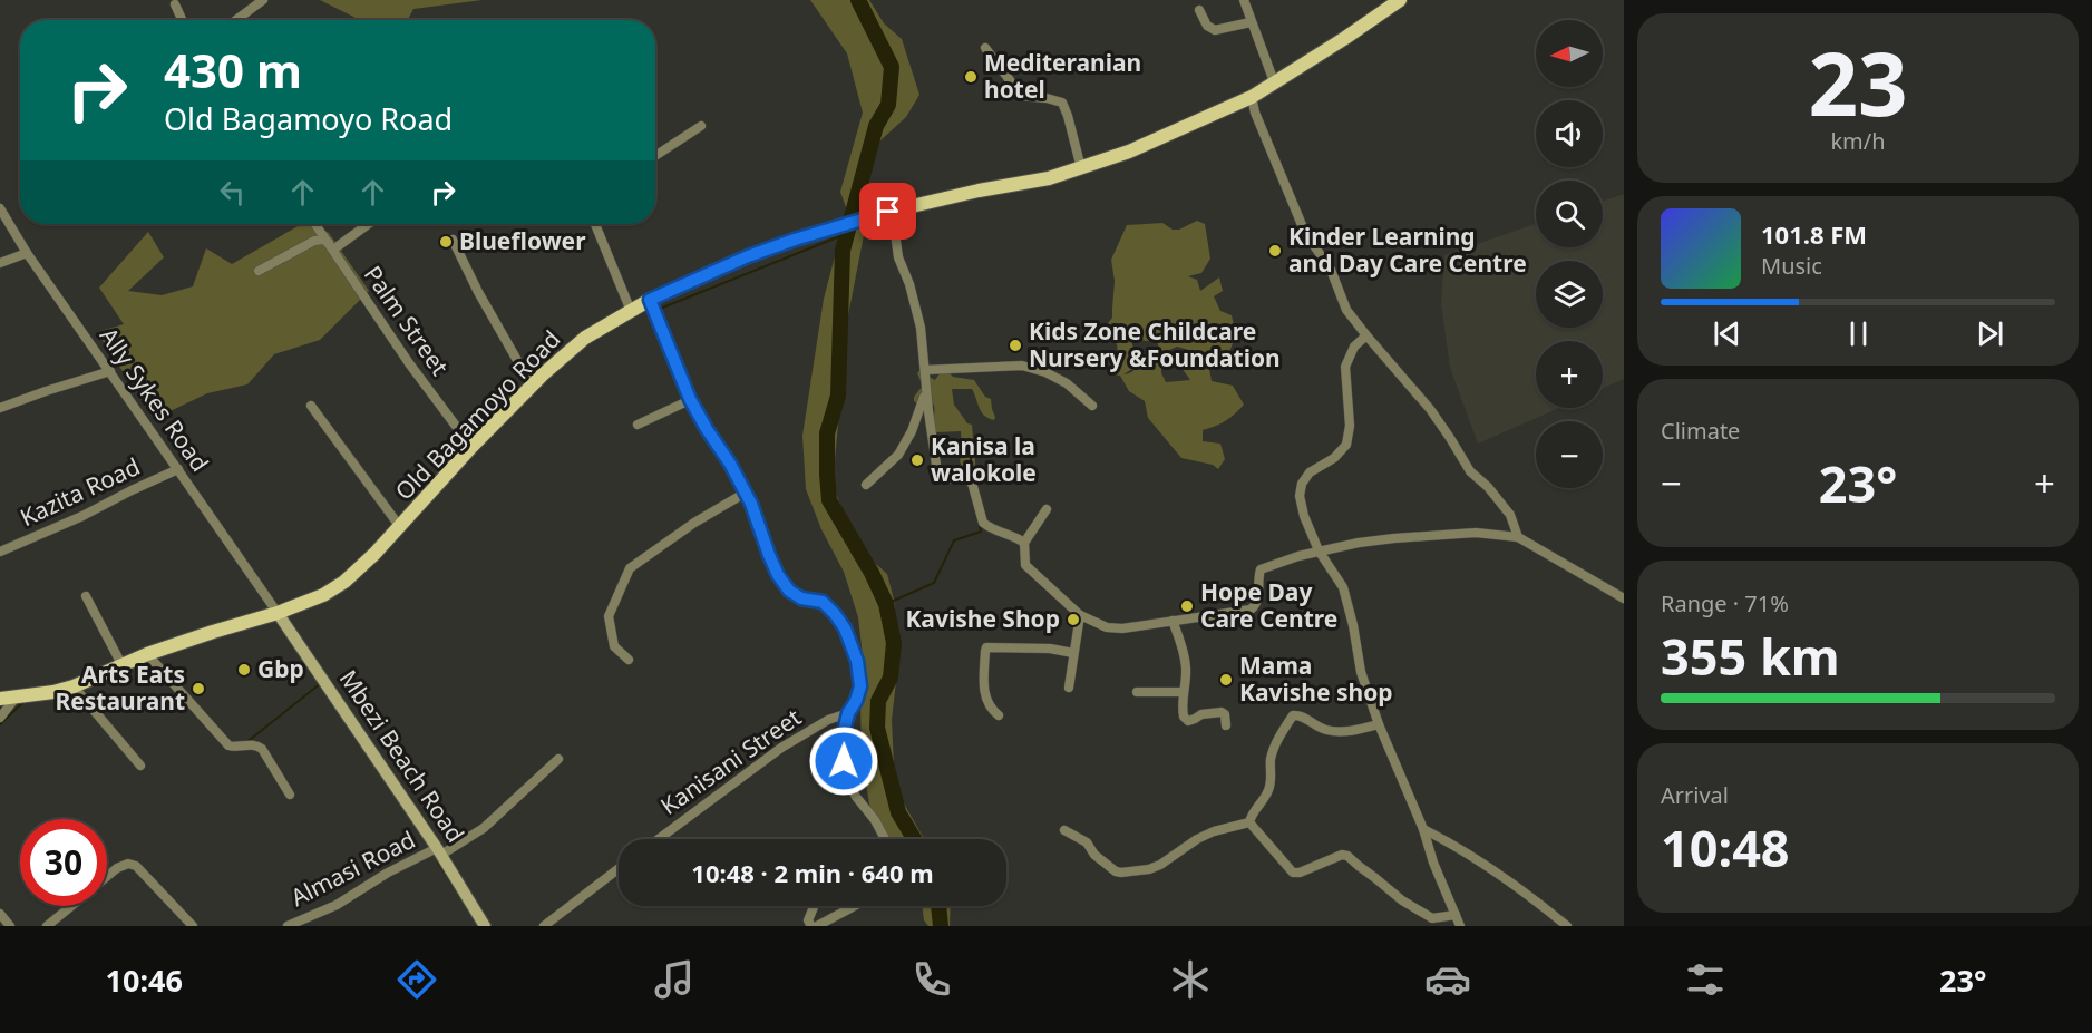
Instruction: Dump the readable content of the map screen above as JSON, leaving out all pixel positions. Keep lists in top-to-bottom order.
{
  "streets": {
    "main road": ["Old Bagamoyo Road", "Mbezi Beach Road"],
    "street": [
      "Palm Street",
      "Ally Sykes Road",
      "Kazita Road",
      "Kanisani Street",
      "Almasi Road"
    ]
  },
  "crossings": [
    ["Palm Street", "Old Bagamoyo Road"],
    ["Ally Sykes Road", "Old Bagamoyo Road"],
    ["Ally Sykes Road", "Kazita Road"],
    ["Ally Sykes Road", "Mbezi Beach Road"],
    ["Old Bagamoyo Road", "Mbezi Beach Road"],
    ["Mbezi Beach Road", "Almasi Road"]
  ],
  "places": [
    "Mediteranian hotel",
    "Blueflower",
    "Kinder Learning and Day Care Centre",
    "Kids Zone Childcare Nursery &Foundation",
    "Kanisa la walokole",
    "Hope Day Care Centre",
    "Kavishe Shop",
    "Gbp",
    "Mama Kavishe shop",
    "Arts Eats Restaurant"
  ],
  "north": "left",
  "page": {
    "tile": [
      ["23", "km/h"],
      "Climate",
      ["Range · 71%", "355 km"],
      ["Arrival", "10:48"]
    ],
    "map_buttons": ["+", "−"],
    "turn": ["430 m", "Old Bagamoyo Road"],
    "song": ["101.8 FM", "Music"],
    "heat": ["−", "23°", "+"],
    "limit": "30",
    "trip": "10:48 · 2 min · 640 m",
    "tabs": ["10:46", "23°"]
  }
}
